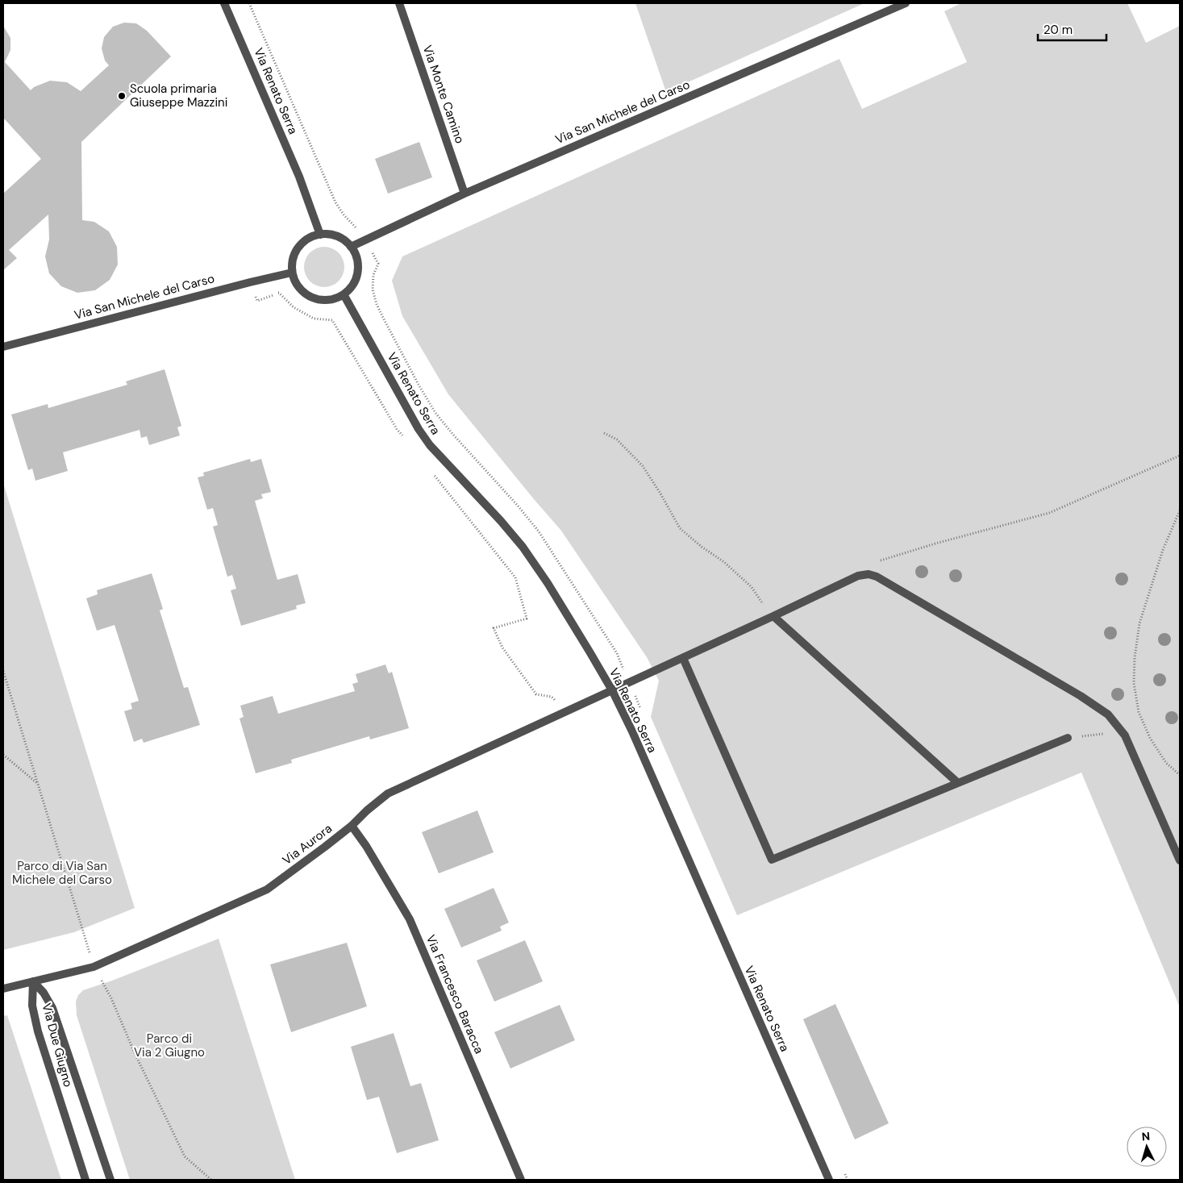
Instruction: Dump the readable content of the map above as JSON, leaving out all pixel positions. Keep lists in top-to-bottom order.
{
  "streets": {
    "street": [
      "Via Renato Serra",
      "Via Monte Camino",
      "Via San Michele del Carso",
      "Via Aurora",
      "Via Francesco Baracca",
      "Via Due Giugno"
    ]
  },
  "crossings": [
    ["Via Renato Serra", "Via San Michele del Carso"],
    ["Via Renato Serra", "Via Aurora"],
    ["Via Monte Camino", "Via San Michele del Carso"],
    ["Via Aurora", "Via Francesco Baracca"],
    ["Via Aurora", "Via Due Giugno"]
  ],
  "parks": ["Parco di Via San Michele del Carso", "Parco di Via 2 Giugno"],
  "places": ["Scuola primaria Giuseppe Mazzini"],
  "scale_bar": "20 m",
  "north": "top"
}
